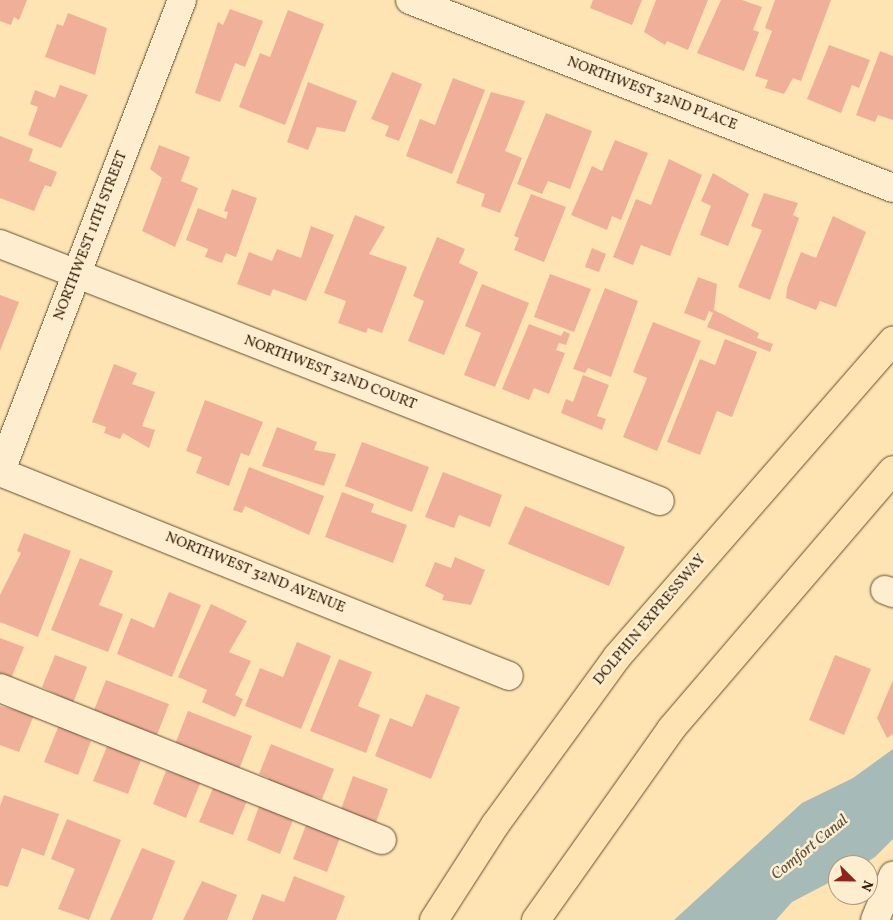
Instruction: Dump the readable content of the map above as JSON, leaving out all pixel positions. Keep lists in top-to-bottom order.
{
  "streets": {
    "highway": ["DOLPHIN EXPRESSWAY"],
    "street": [
      "NORTHWEST 32ND PLACE",
      "NORTHWEST 11TH STREET",
      "NORTHWEST 32ND COURT",
      "NORTHWEST 32ND AVENUE"
    ]
  },
  "crossings": [
    ["NORTHWEST 11TH STREET", "NORTHWEST 32ND COURT"],
    ["NORTHWEST 11TH STREET", "NORTHWEST 32ND AVENUE"]
  ],
  "water": ["Comfort Canal"],
  "north": "bottom right"
}
